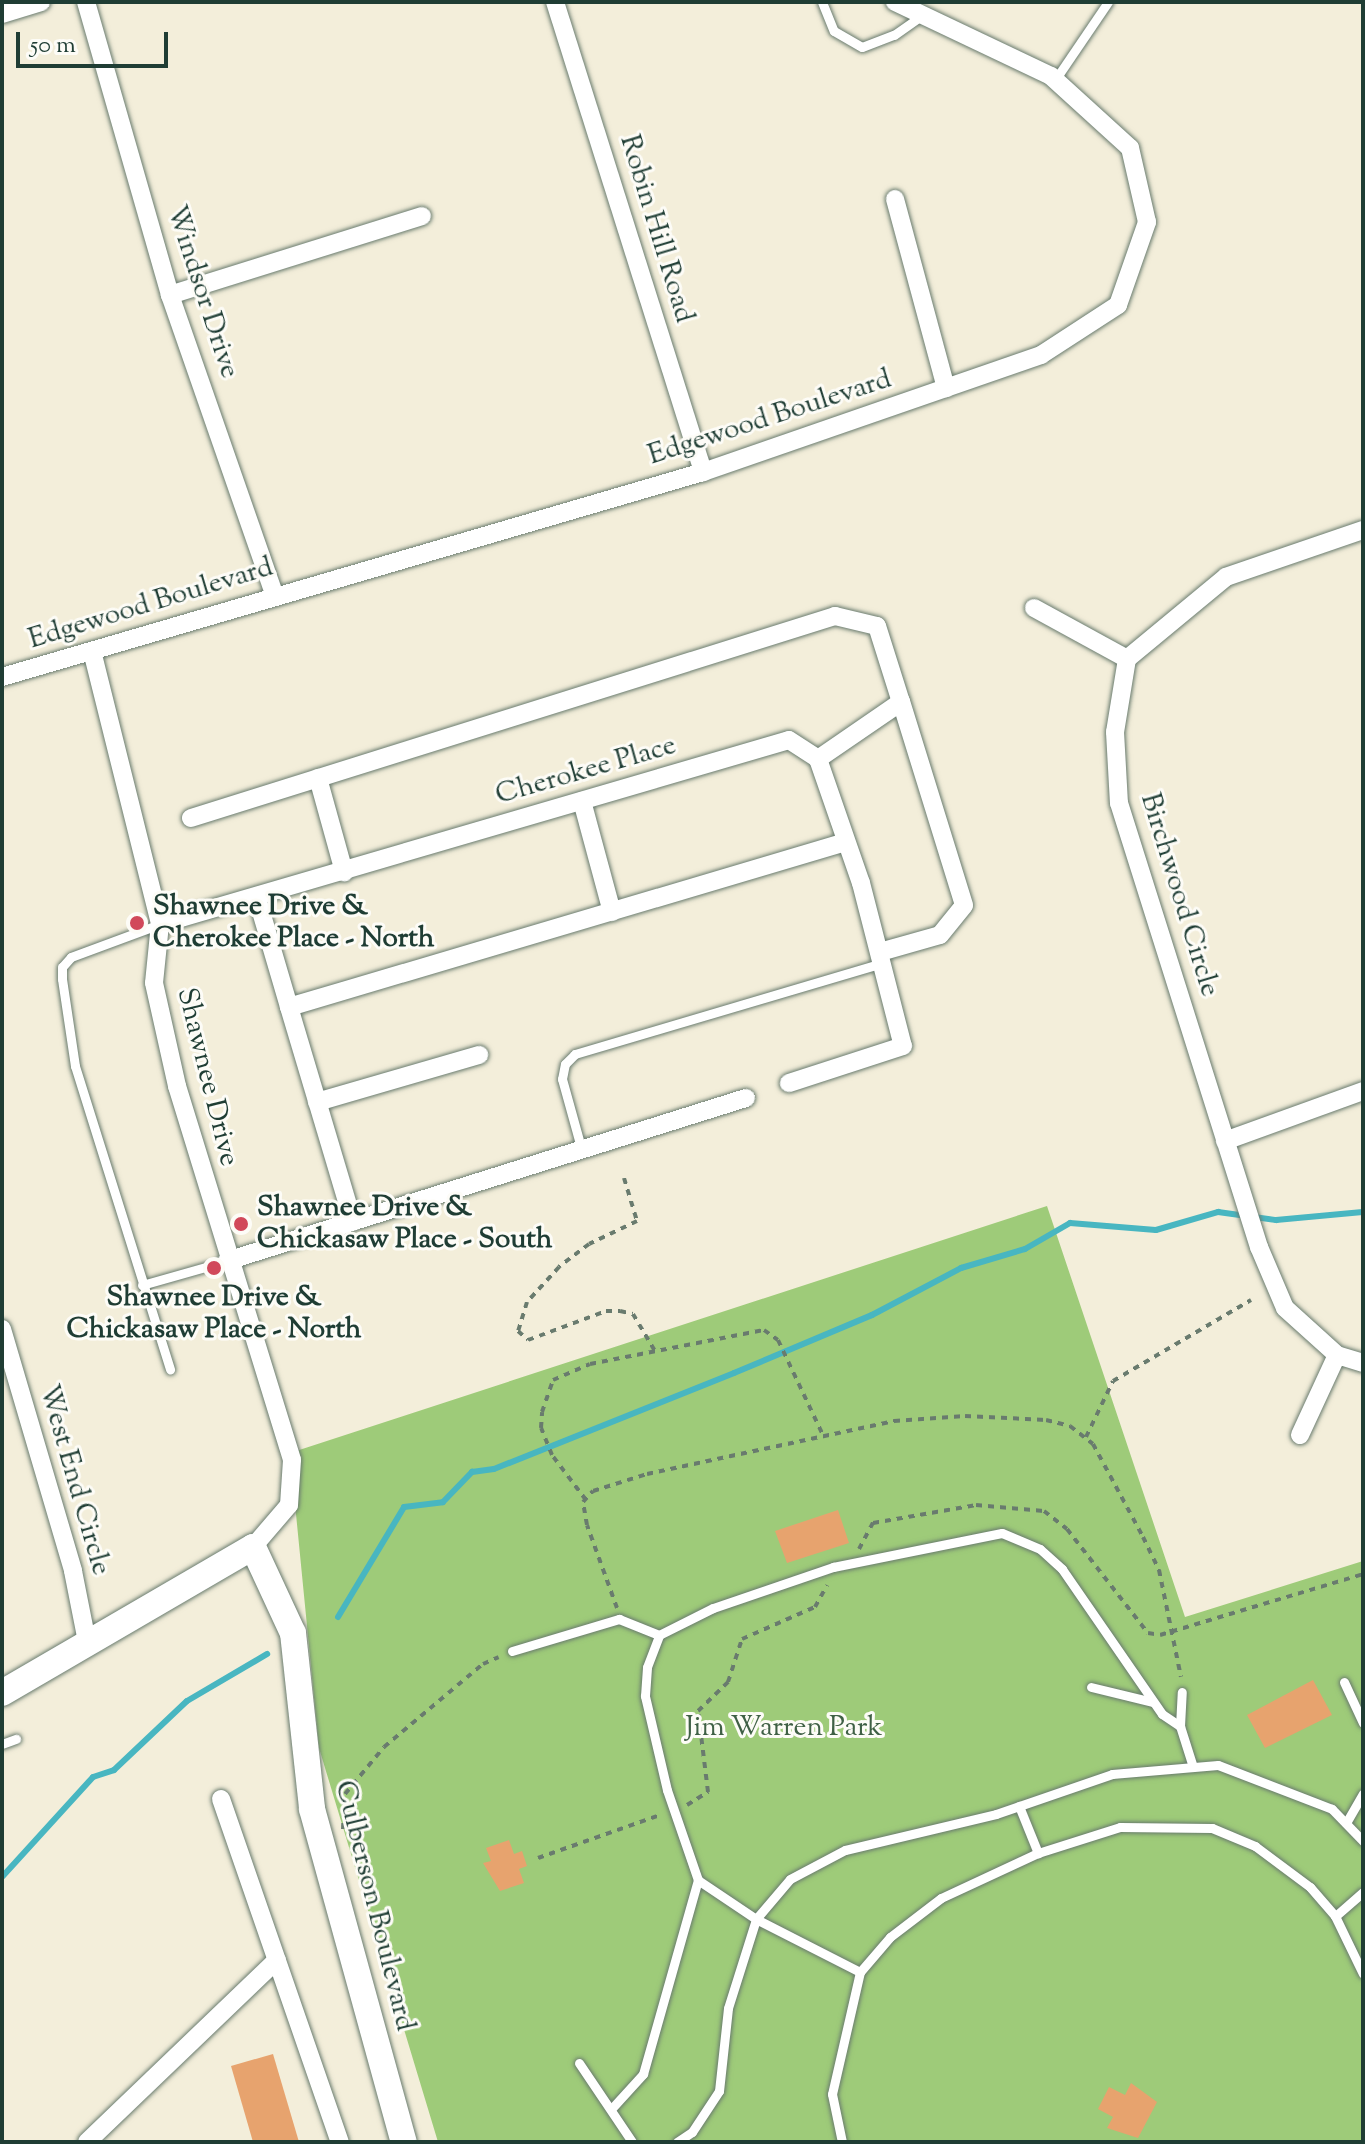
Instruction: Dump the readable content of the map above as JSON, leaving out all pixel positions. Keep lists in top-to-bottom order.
{
  "streets": {
    "street": [
      "Robin Hill Road",
      "Windsor Drive",
      "Edgewood Boulevard",
      "Cherokee Place",
      "Birchwood Circle",
      "Shawnee Drive",
      "West End Circle",
      "Culberson Boulevard"
    ]
  },
  "crossings": [
    ["Robin Hill Road", "Edgewood Boulevard"],
    ["Windsor Drive", "Edgewood Boulevard"],
    ["Edgewood Boulevard", "Shawnee Drive"],
    ["Cherokee Place", "Shawnee Drive"],
    ["Shawnee Drive", "Culberson Boulevard"]
  ],
  "parks": ["Jim Warren Park"],
  "places": ["Shawnee Drive & Cherokee Place - North", "Shawnee Drive & Chickasaw Place - South", "Shawnee Drive & Chickasaw Place - North"],
  "scale_bar": "50 m"
}
